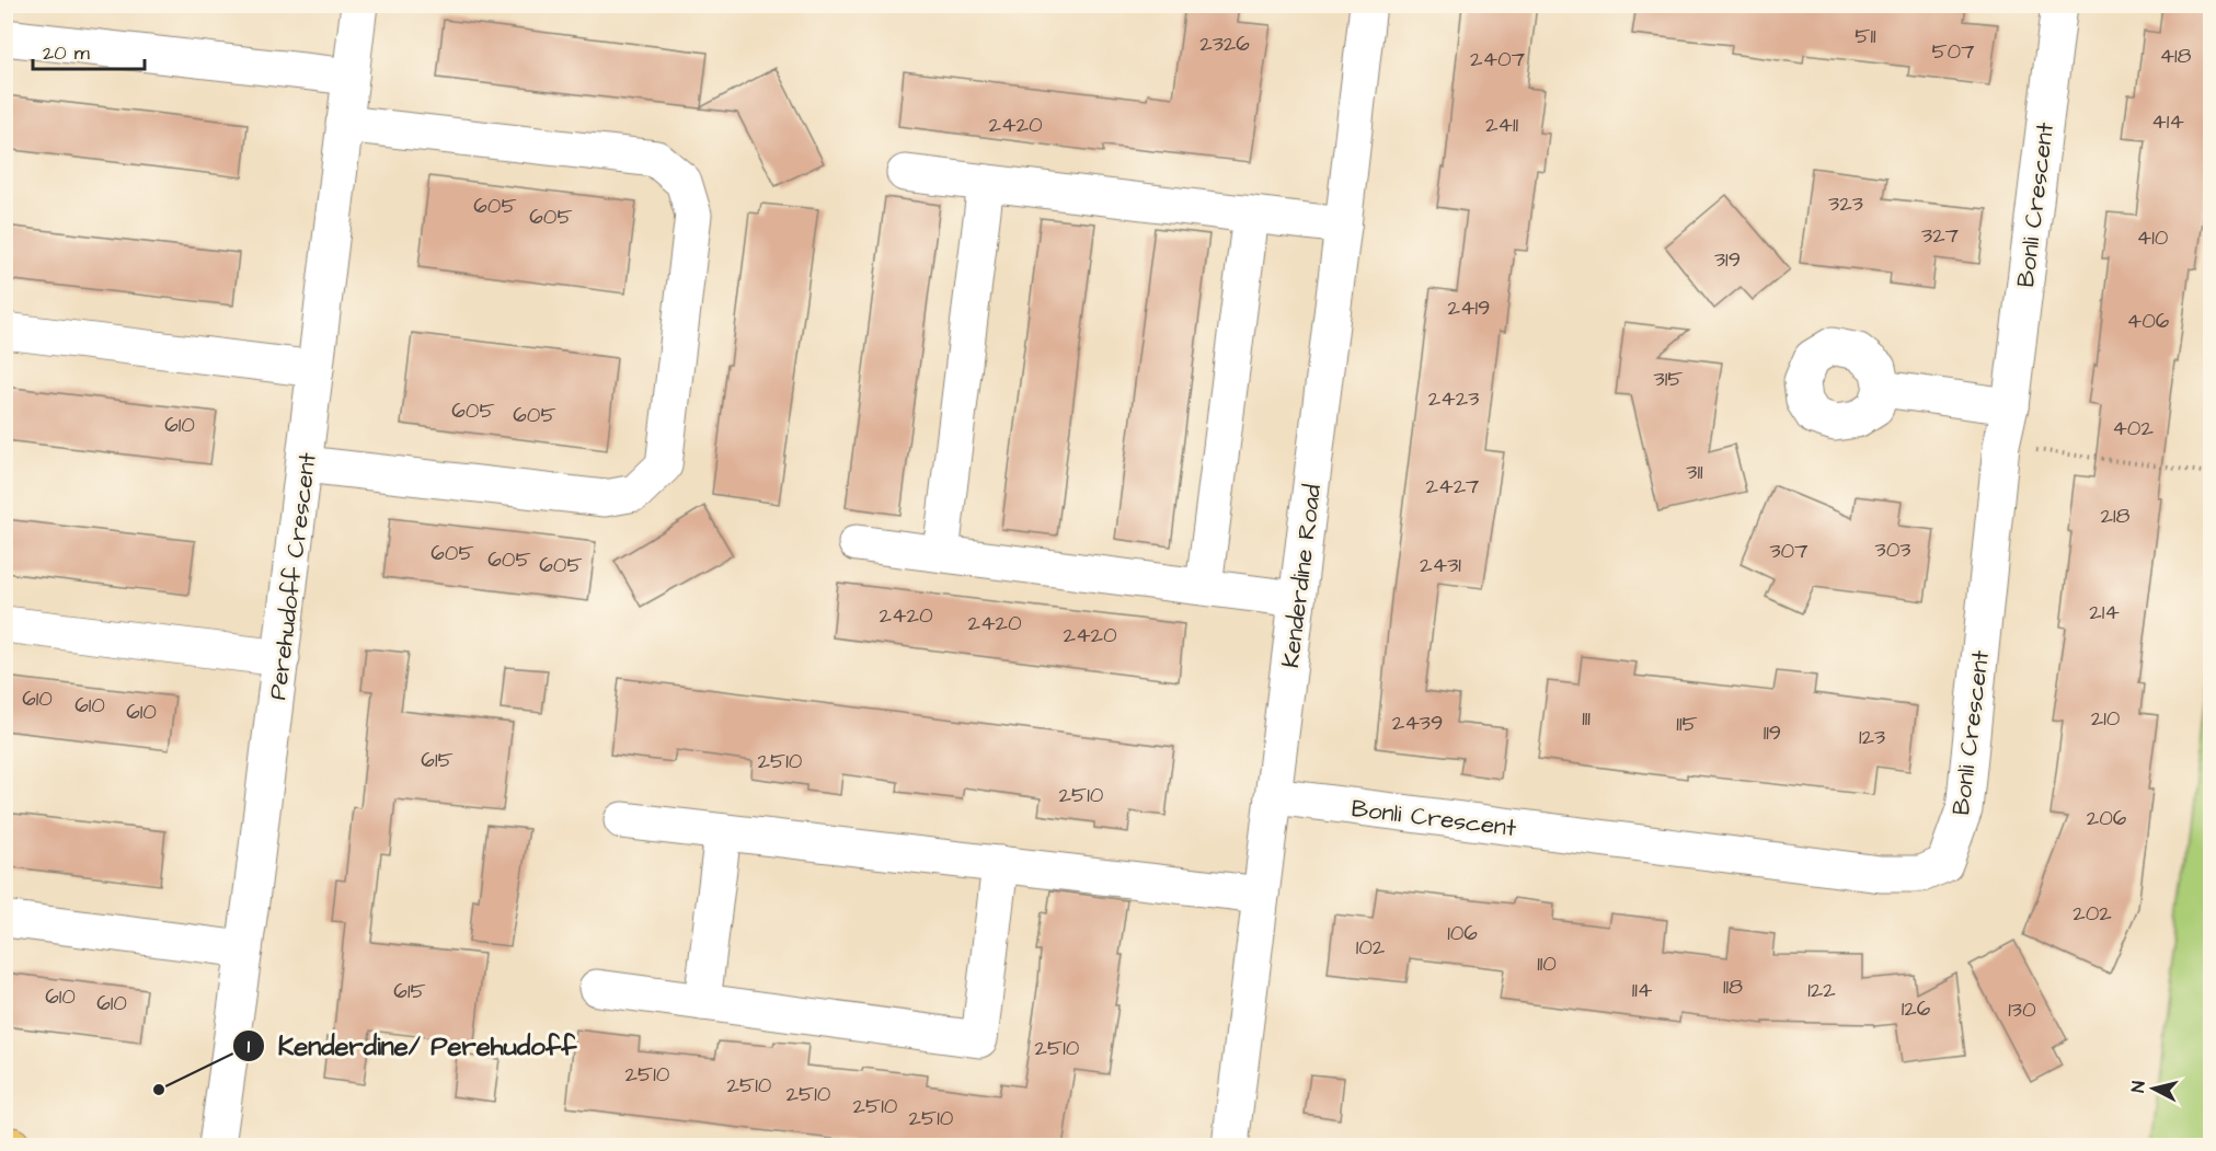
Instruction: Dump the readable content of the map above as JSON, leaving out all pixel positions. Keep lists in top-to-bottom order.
{
  "streets": {
    "street": ["Bonli Crescent", "Perehudoff Crescent", "Kenderdine Road"]
  },
  "crossings": [
    ["Bonli Crescent", "Kenderdine Road"]
  ],
  "places": ["Kenderdine/ Perehudoff"],
  "house_numbers": [
    "511",
    "2326",
    "507",
    "418",
    "2407",
    "414",
    "2420",
    "2411",
    "323",
    "605",
    "605",
    "327",
    "410",
    "319",
    "2419",
    "406",
    "315",
    "2423",
    "605",
    "605",
    "610",
    "402",
    "311",
    "2427",
    "218",
    "303",
    "307",
    "605",
    "605",
    "605",
    "2431",
    "214",
    "2420",
    "2420",
    "2420",
    "610",
    "610",
    "610",
    "111",
    "210",
    "2439",
    "115",
    "119",
    "123",
    "615",
    "2510",
    "2510",
    "206",
    "202",
    "106",
    "102",
    "110",
    "118",
    "114",
    "122",
    "615",
    "610",
    "610",
    "126",
    "130",
    "2510",
    "2510",
    "2510",
    "2510",
    "2510",
    "2510"
  ],
  "scale_bar": "20 m",
  "north": "left"
}
